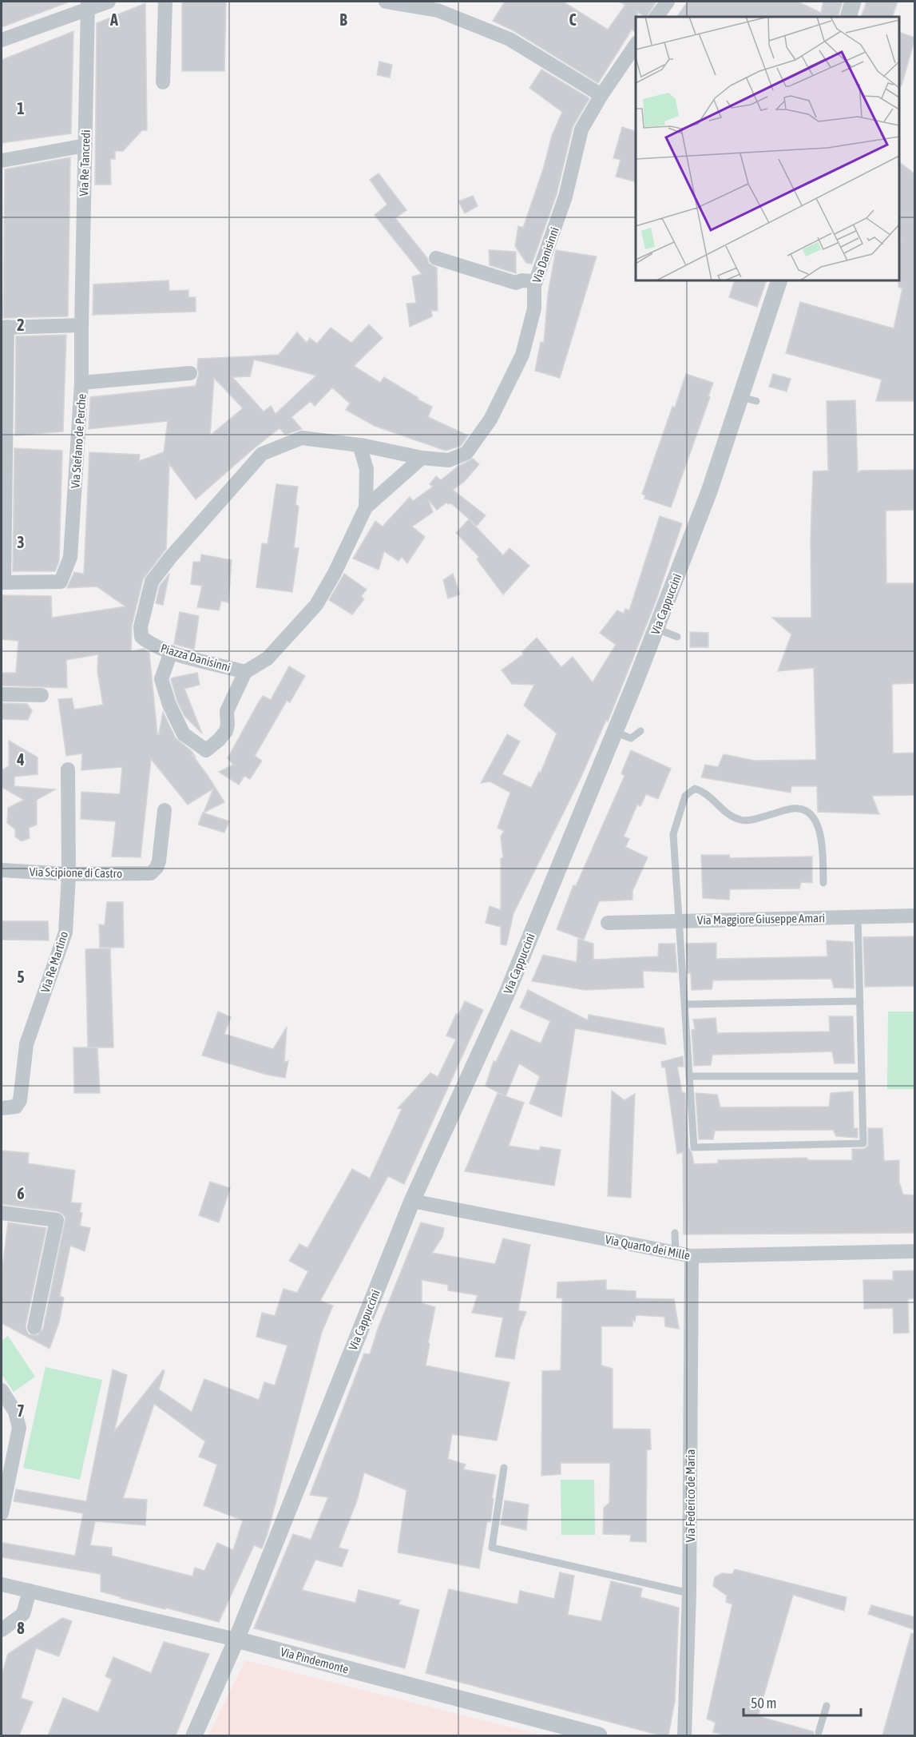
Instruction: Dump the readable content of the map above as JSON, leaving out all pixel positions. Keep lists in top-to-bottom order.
{
  "streets": {
    "street": [
      "Via Re Tancredi",
      "Via Danisinni",
      "Via Stefano de Perche",
      "Via Cappuccini",
      "Piazza Danisinni",
      "Via Scipione di Castro",
      "Via Maggiore Giuseppe Amari",
      "Via Re Martino",
      "Via Quarto dei Mille",
      "Via Federico de Maria",
      "Via Pindemonte"
    ]
  },
  "crossings": [
    ["Via Re Tancredi", "Via Stefano de Perche"],
    ["Via Danisinni", "Piazza Danisinni"],
    ["Via Cappuccini", "Via Quarto dei Mille"],
    ["Via Cappuccini", "Via Pindemonte"],
    ["Via Scipione di Castro", "Via Re Martino"],
    ["Via Quarto dei Mille", "Via Federico de Maria"]
  ],
  "scale_bar": "50 m",
  "grid": {
    "columns": ["A", "B", "C"],
    "rows": [
      "1",
      "2",
      "3",
      "4",
      "5",
      "6",
      "7",
      "8"
    ]
  }
}
